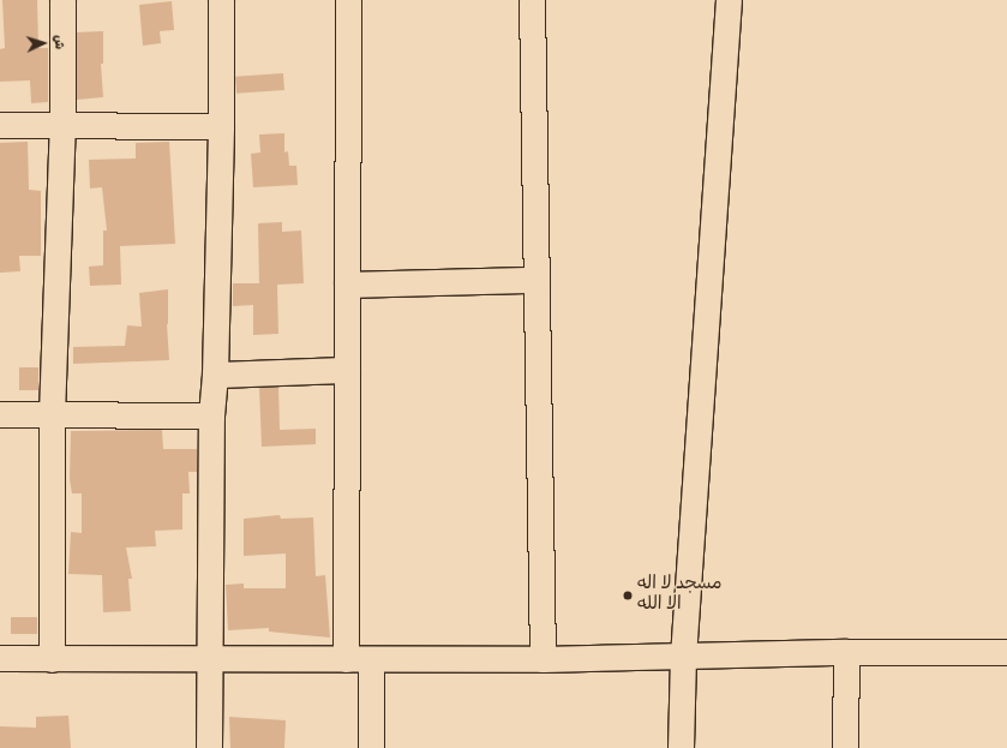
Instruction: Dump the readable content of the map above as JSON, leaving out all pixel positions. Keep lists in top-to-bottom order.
{
  "places": ["مسجد لا اله الا الله"],
  "north": "right"
}
